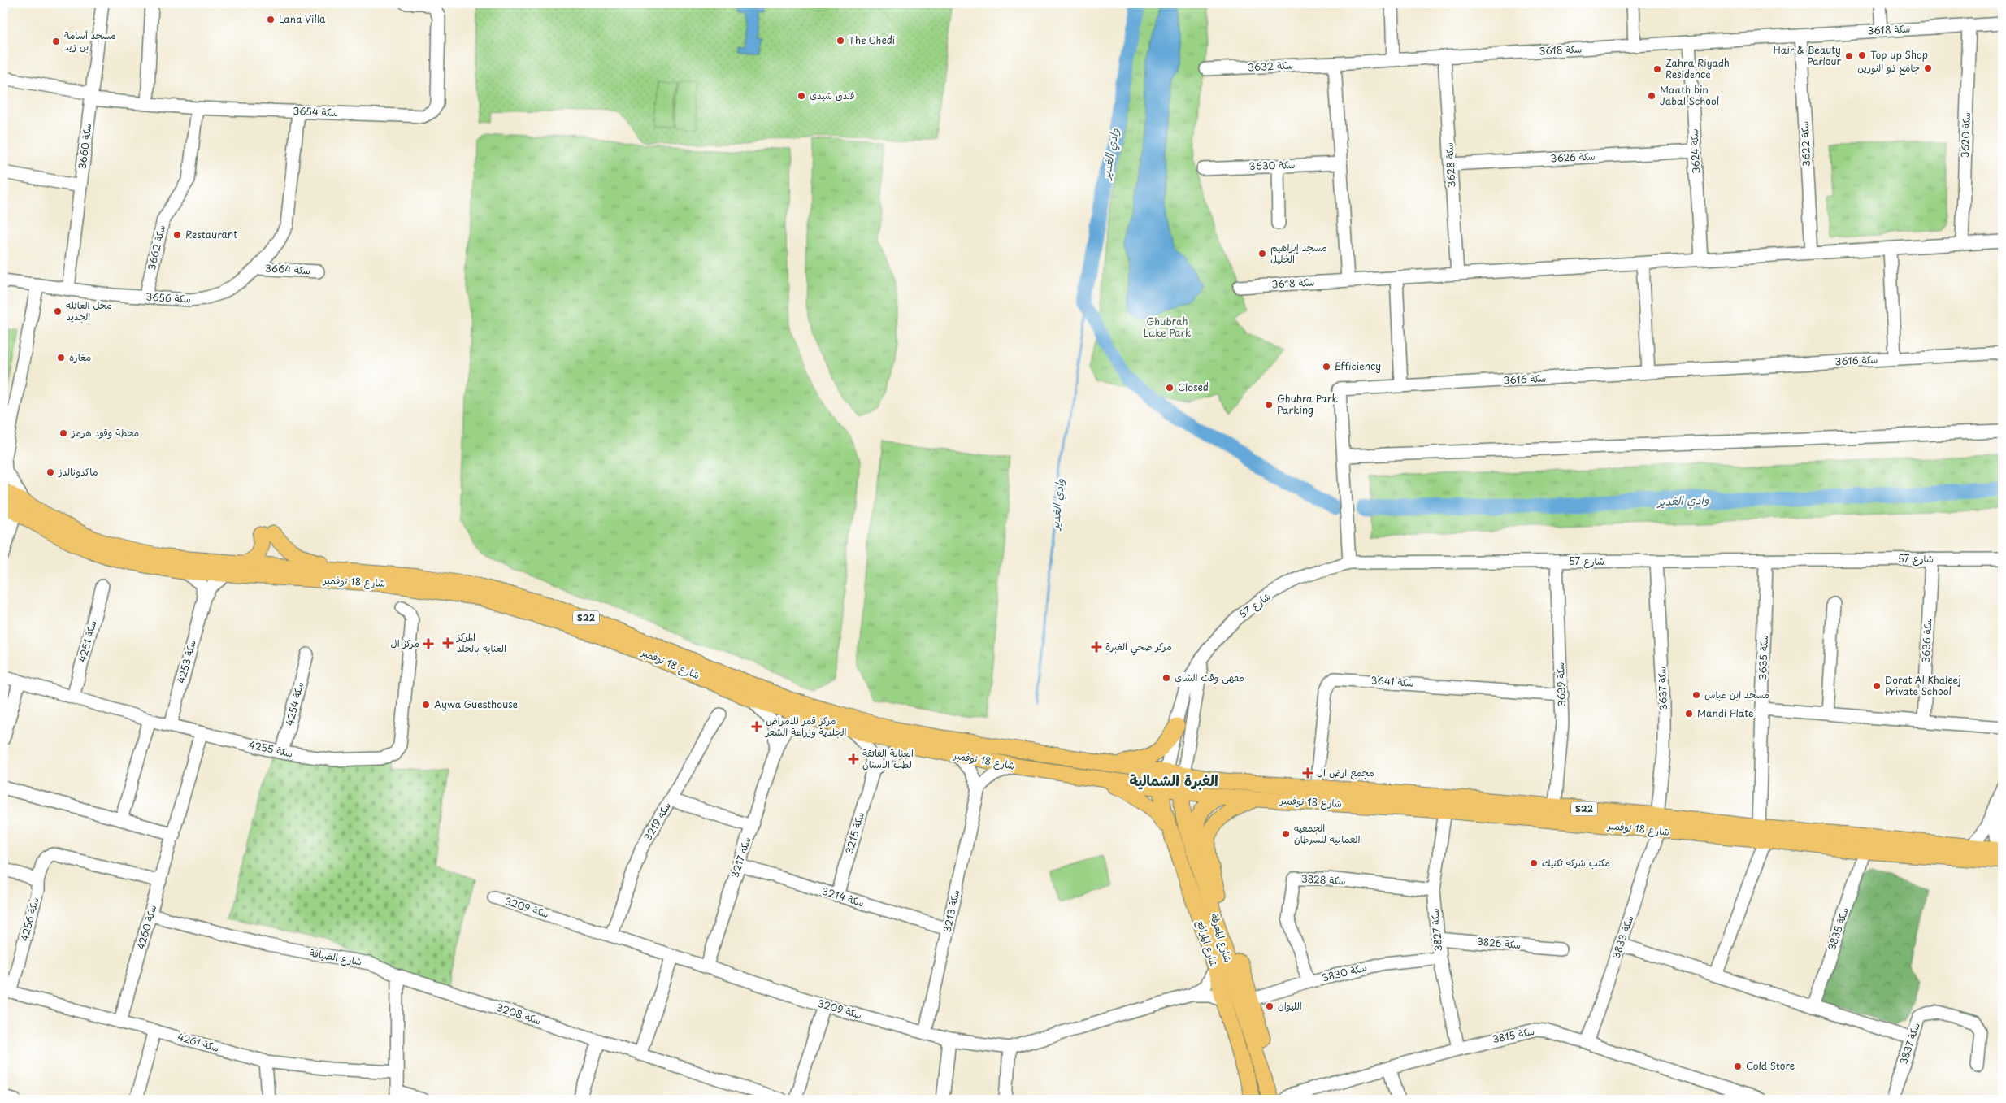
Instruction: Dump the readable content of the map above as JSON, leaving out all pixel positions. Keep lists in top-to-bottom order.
{
  "streets": {
    "main road": [
      "شارع 18 نوفمبر",
      "S22",
      "شارع المعرفة",
      "شارع المرافع"
    ],
    "street": [
      "سكة 3618",
      "سكة 3632",
      "سكة 3654",
      "سكة 3620",
      "سكة 3622",
      "سكة 3660",
      "سكة 3624",
      "سكة 3626",
      "سكة 3628",
      "سكة 3630",
      "سكة 3662",
      "سكة 3664",
      "سكة 3656",
      "سكة 3616",
      "شارع 57",
      "سكة 3636",
      "سكة 4251",
      "سكة 3635",
      "سكة 4253",
      "سكة 3641",
      "سكة 3639",
      "سكة 3637",
      "سكة 4254",
      "سكة 4255",
      "سكة 3219",
      "سكة 3215",
      "سكة 3217",
      "سكة 3828",
      "سكة 3214",
      "سكة 3209",
      "سكة 3213",
      "سكة 4256",
      "سكة 4260",
      "سكة 3835",
      "سكة 3827",
      "سكة 3833",
      "سكة 3826",
      "شارع الضيافة",
      "سكة 3830",
      "سكة 3208",
      "سكة 3815",
      "سكة 4261",
      "سكة 3837"
    ]
  },
  "crossings": [
    ["سكة 3618", "سكة 3632"],
    ["سكة 3618", "سكة 3620"],
    ["سكة 3618", "سكة 3622"],
    ["سكة 3618", "سكة 3624"],
    ["سكة 3618", "سكة 3628"],
    ["سكة 3654", "سكة 3660"],
    ["سكة 3654", "سكة 3662"],
    ["سكة 3654", "سكة 3656"],
    ["سكة 3660", "سكة 3656"],
    ["سكة 3624", "سكة 3626"],
    ["سكة 3626", "سكة 3628"],
    ["سكة 3662", "سكة 3656"],
    ["سكة 3664", "سكة 3656"],
    ["سكة 3616", "شارع 57"],
    ["شارع 57", "شارع 18 نوفمبر"],
    ["شارع 57", "سكة 3636"],
    ["شارع 57", "سكة 3635"],
    ["شارع 57", "سكة 3639"],
    ["شارع 57", "سكة 3637"],
    ["شارع 18 نوفمبر", "سكة 3635"],
    ["شارع 18 نوفمبر", "سكة 4253"],
    ["شارع 18 نوفمبر", "سكة 3641"],
    ["شارع 18 نوفمبر", "سكة 3639"],
    ["شارع 18 نوفمبر", "سكة 3637"],
    ["شارع 18 نوفمبر", "سكة 3215"],
    ["شارع 18 نوفمبر", "سكة 3217"],
    ["شارع 18 نوفمبر", "سكة 3835"],
    ["شارع 18 نوفمبر", "سكة 3827"],
    ["شارع 18 نوفمبر", "سكة 3833"],
    ["شارع 18 نوفمبر", "شارع المعرفة"],
    ["شارع 18 نوفمبر", "شارع المرافع"],
    ["سكة 4251", "سكة 4255"],
    ["سكة 4253", "سكة 4255"],
    ["سكة 3641", "سكة 3639"],
    ["سكة 4254", "سكة 4255"],
    ["سكة 4255", "سكة 4260"],
    ["سكة 3219", "سكة 3209"],
    ["سكة 3215", "سكة 3214"],
    ["سكة 3217", "سكة 3214"],
    ["سكة 3217", "سكة 3209"],
    ["سكة 3828", "سكة 3827"],
    ["سكة 3828", "سكة 3830"],
    ["سكة 3214", "سكة 3213"],
    ["سكة 3209", "سكة 3213"],
    ["سكة 3209", "شارع المرافع"],
    ["سكة 4256", "سكة 4260"],
    ["سكة 4256", "سكة 4261"],
    ["سكة 4260", "شارع الضيافة"],
    ["سكة 4260", "سكة 4261"],
    ["سكة 3827", "سكة 3826"],
    ["سكة 3827", "سكة 3830"],
    ["سكة 3827", "سكة 3815"],
    ["سكة 3833", "سكة 3815"],
    ["شارع المعرفة", "سكة 3815"],
    ["شارع الضيافة", "سكة 3208"]
  ],
  "districts": ["الغبرة الشمالية"],
  "water": ["وادي الغدير"],
  "parks": ["Ghubrah Lake Park"],
  "places": {
    "other": [
      "Lana Villa",
      "The Chedi",
      "مسجد أسامة بن زيد",
      "Top up Shop",
      "Hair & Beauty Parlour",
      "جامع ذو النورين",
      "Zahra Riyadh Residence",
      "فندق شيدي",
      "Maath bin Jabal School",
      "Restaurant",
      "مسجد إبراهيم الخليل",
      "محل العائلة الجديد",
      "مغازه",
      "Efficiency",
      "Closed",
      "Ghubra Park Parking",
      "محطة وقود هرمز",
      "ماكدونالدز",
      "مقهى وقت الشاي",
      "Dorat Al Khaleej Private School",
      "مسجد ابن عباس",
      "Aywa Guesthouse",
      "Mandi Plate",
      "الجمعيه العمانية للسرطان",
      "مكتب شركه تكنيك",
      "الليوان",
      "Cold Store"
    ],
    "health": [
      "المركز العناية بالجلد",
      "مركز ال",
      "مركز صحي الغبرة",
      "مركز قمر للامراض الجلدية وزراعة الشعر",
      "العناية الفائقة لطب الأسنان",
      "مجمع ارض ال"
    ]
  }
}
